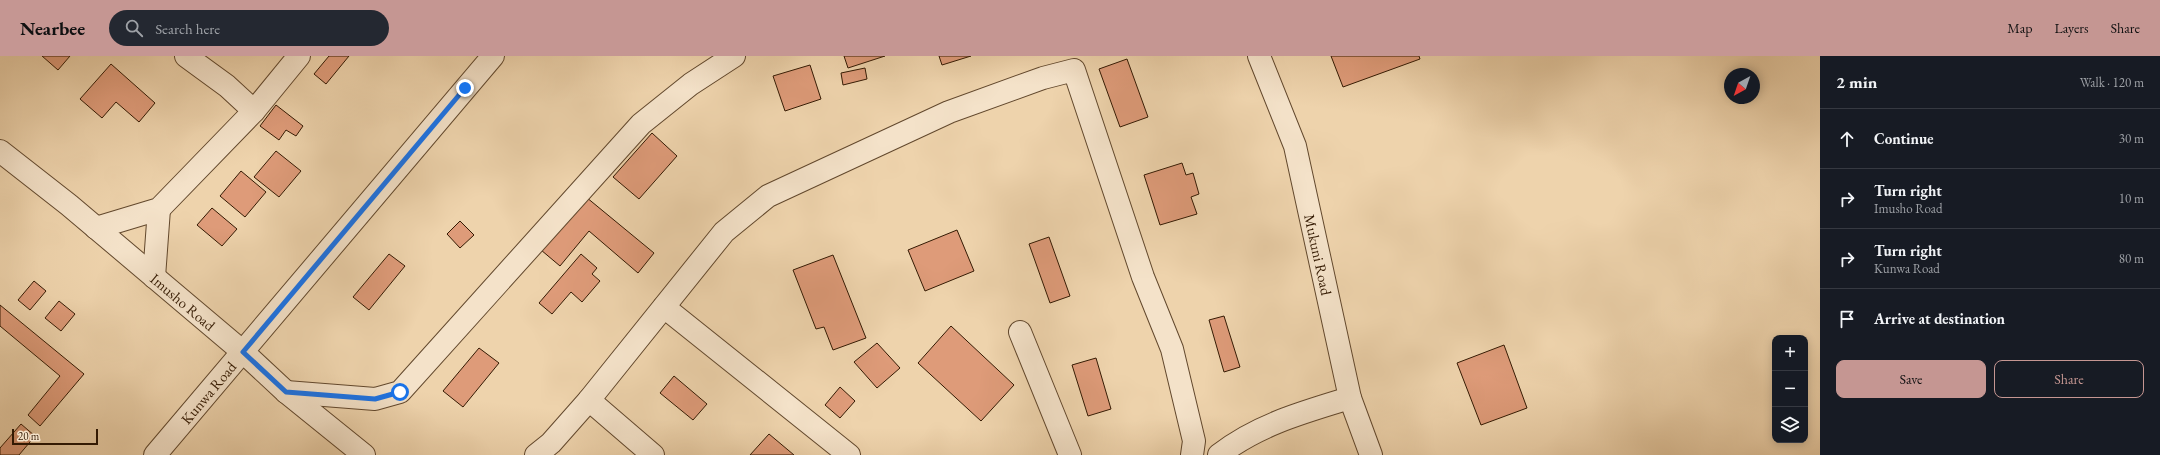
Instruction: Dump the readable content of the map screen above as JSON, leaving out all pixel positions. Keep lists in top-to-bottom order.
{
  "streets": {
    "street": ["Mukuni Road", "Imusho Road", "Kunwa Road"]
  },
  "crossings": [
    ["Imusho Road", "Kunwa Road"]
  ],
  "scale_bar": "20 m",
  "north": "bottom left",
  "page": {
    "header": "Nearbee",
    "search": "Search here",
    "nav": ["Map", "Layers", "Share"],
    "heading": ["2 min", "Walk · 120 m"],
    "list": [
      ["Continue", "30 m"],
      ["Turn right", "Imusho Road", "10 m"],
      ["Turn right", "Kunwa Road", "80 m"],
      "Arrive at destination"
    ],
    "map_buttons": ["+", "−"],
    "buttons": ["Save", "Share"],
    "scale": "20 m"
  }
}
